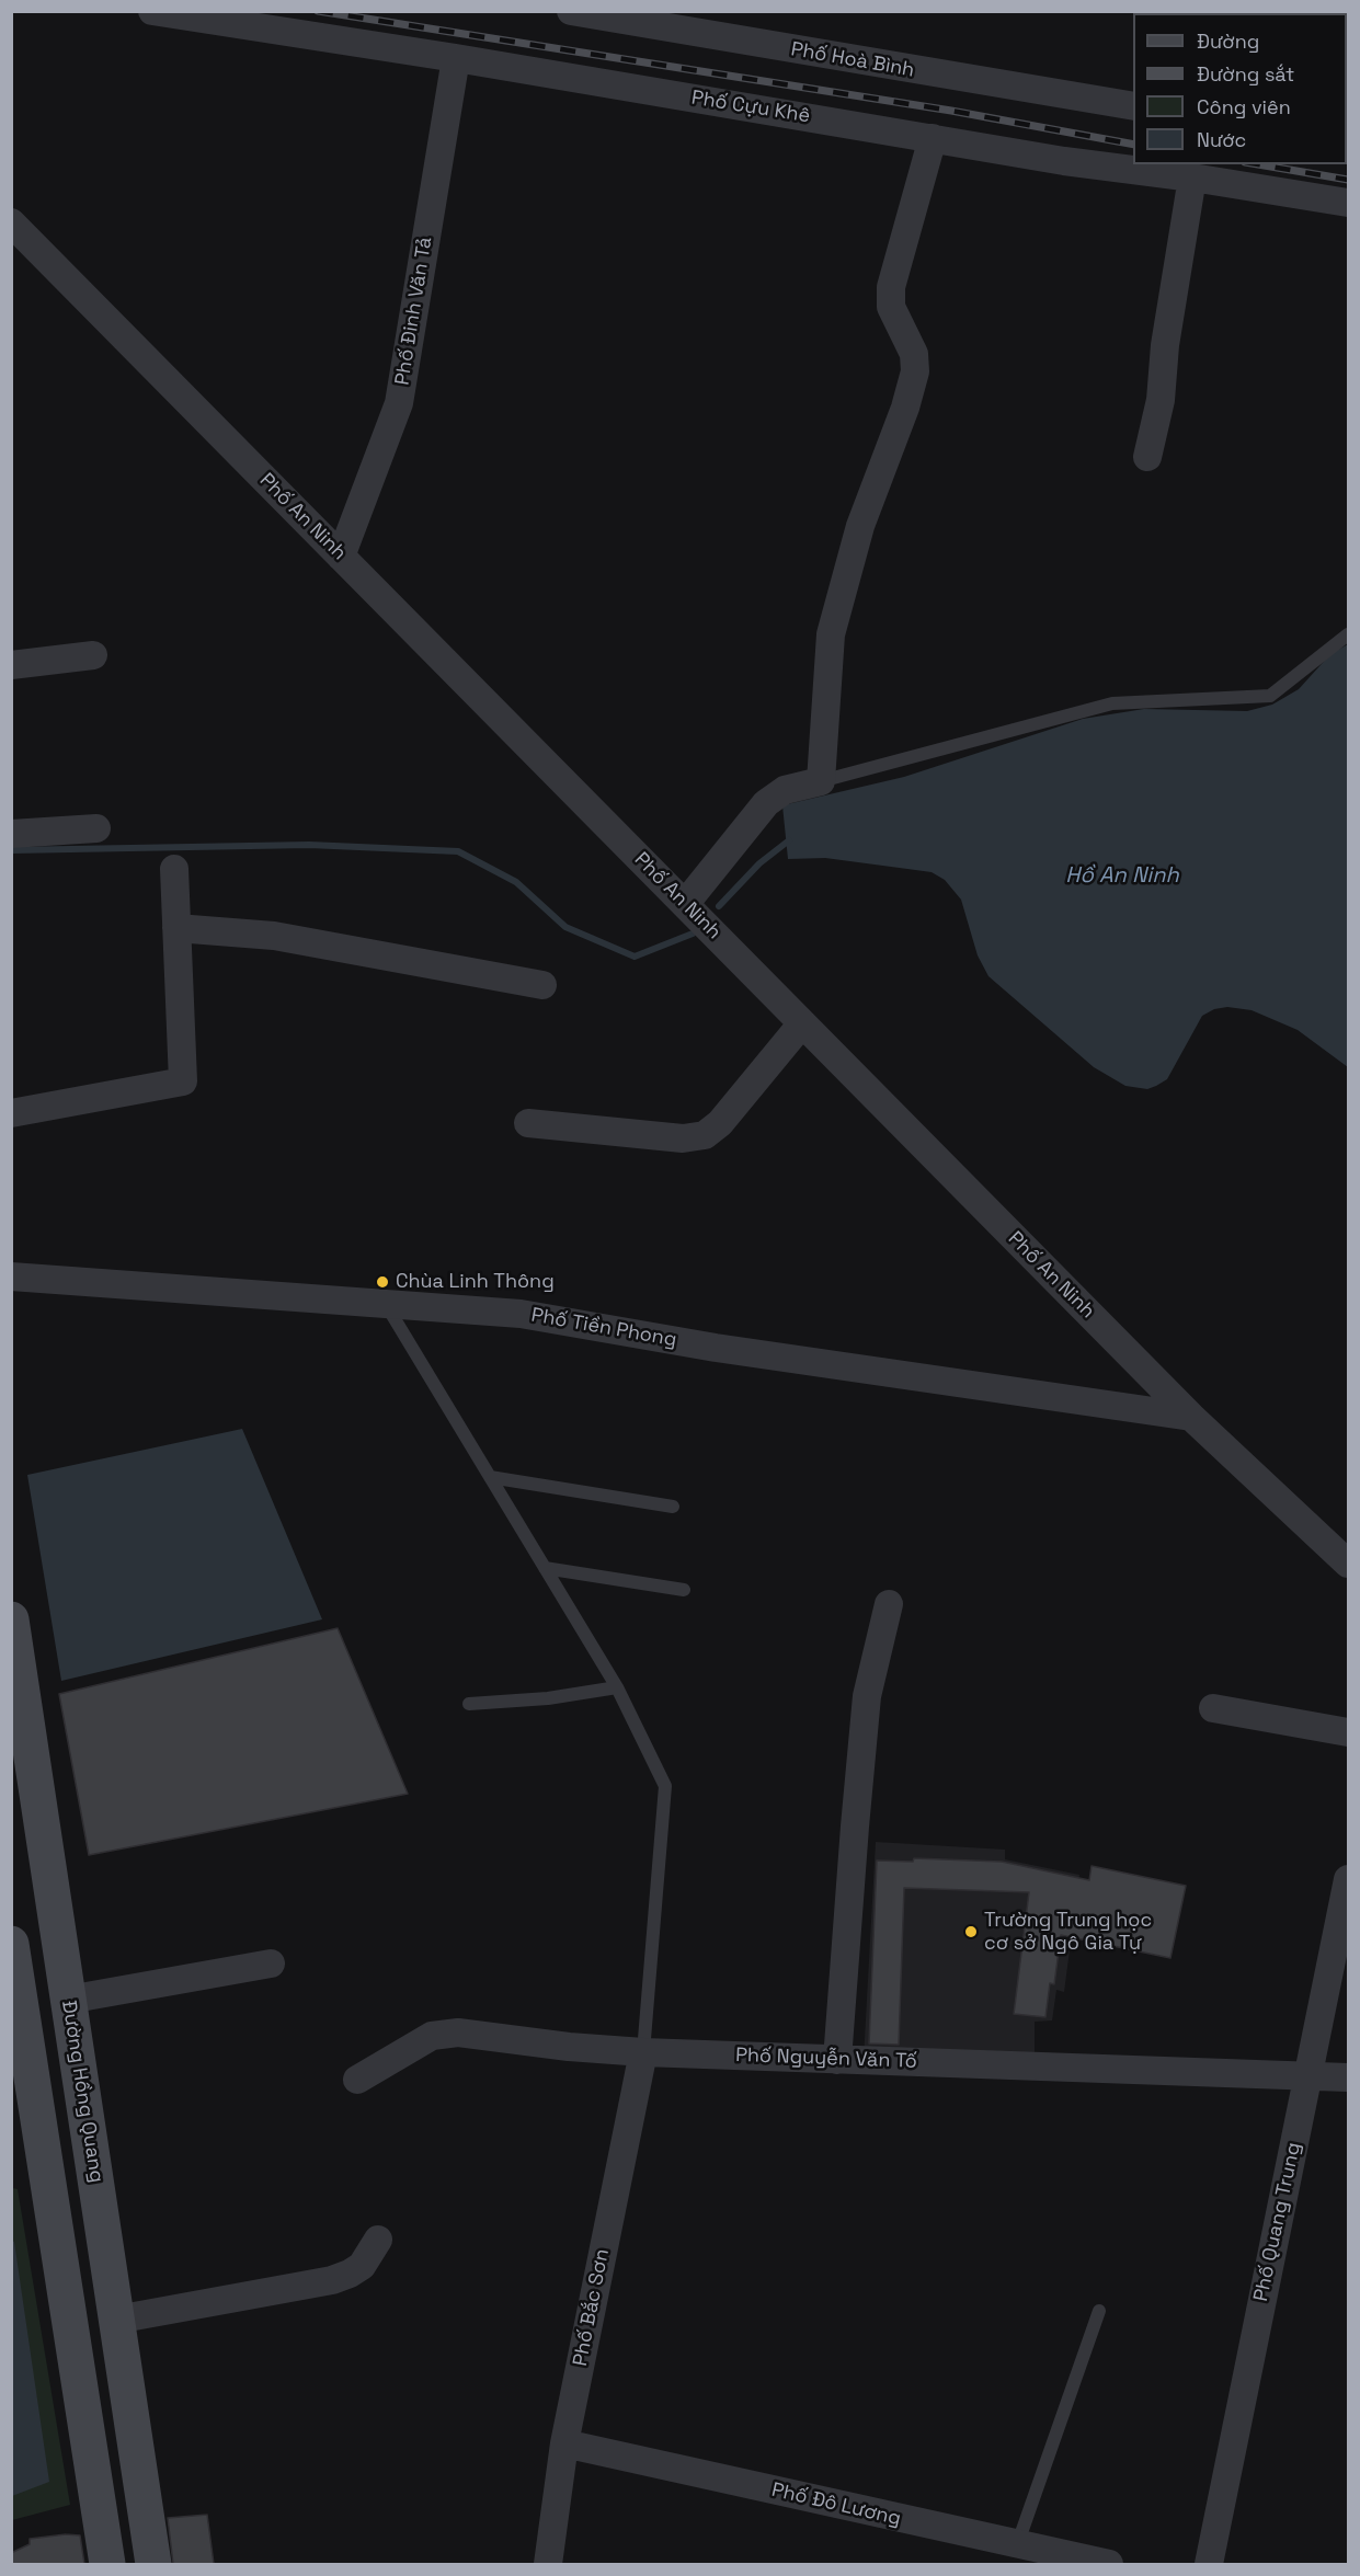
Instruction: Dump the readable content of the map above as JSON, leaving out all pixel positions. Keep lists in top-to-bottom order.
{
  "streets": {
    "street": [
      "Phố Hoà Bình",
      "Phố Cựu Khê",
      "Phố Đinh Văn Tả",
      "Phố An Ninh",
      "Phố Tiền Phong",
      "Phố Nguyễn Văn Tố",
      "Đường Hồng Quang",
      "Phố Quang Trung",
      "Phố Bắc Sơn",
      "Phố Đô Lương"
    ]
  },
  "crossings": [
    ["Phố Cựu Khê", "Phố Đinh Văn Tả"],
    ["Phố Đinh Văn Tả", "Phố An Ninh"],
    ["Phố An Ninh", "Phố Tiền Phong"],
    ["Phố Nguyễn Văn Tố", "Phố Quang Trung"],
    ["Phố Nguyễn Văn Tố", "Phố Bắc Sơn"],
    ["Phố Bắc Sơn", "Phố Đô Lương"]
  ],
  "water": ["Hồ An Ninh"],
  "places": ["Chùa Linh Thông", "Trường Trung học cơ sở Ngô Gia Tự"],
  "legend": [
    "Đường",
    "Đường sắt",
    "Công viên",
    "Nước"
  ]
}
